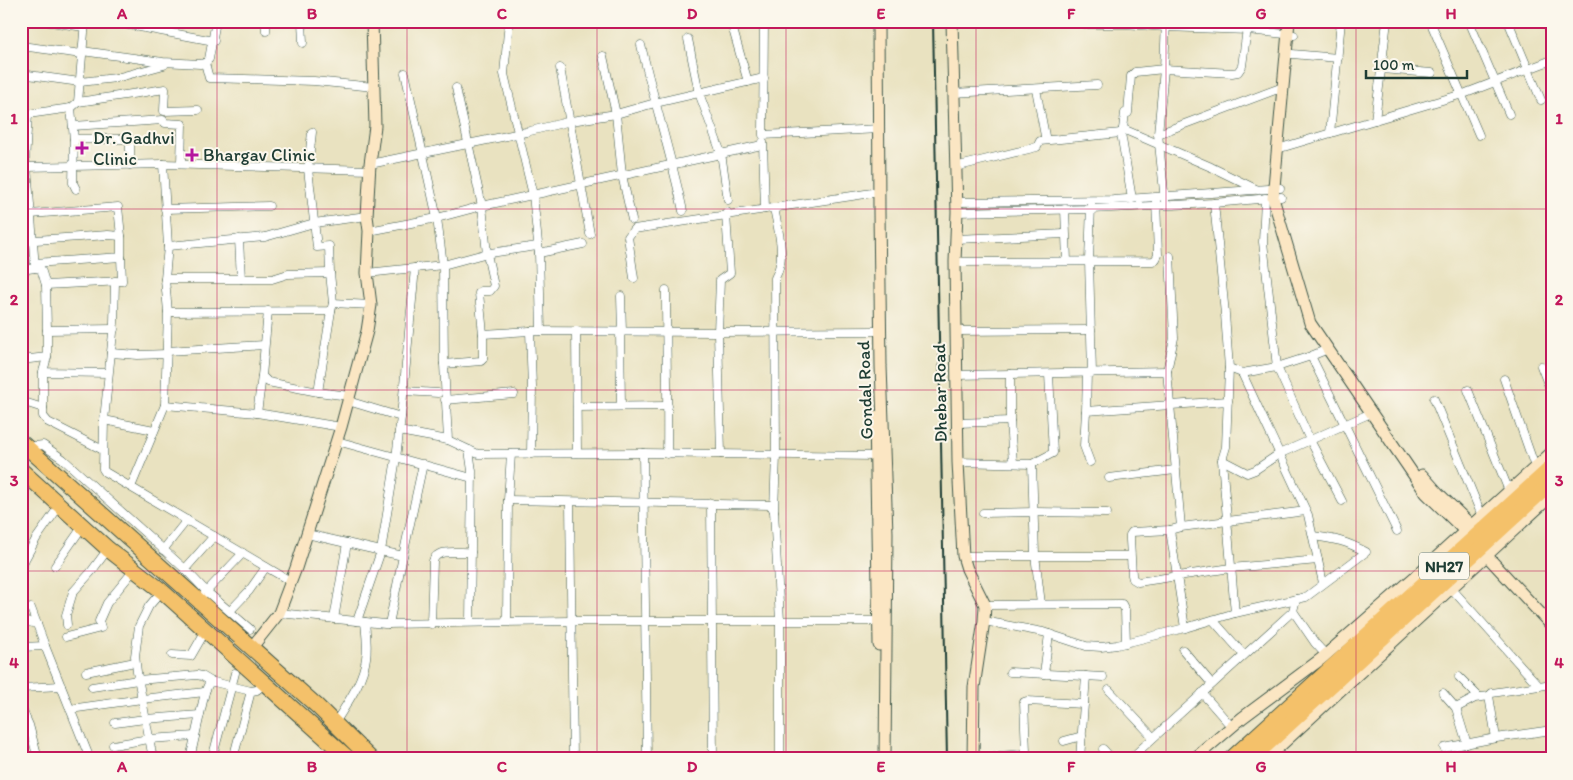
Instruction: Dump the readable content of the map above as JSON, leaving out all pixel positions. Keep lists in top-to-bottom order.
{
  "streets": {
    "highway": ["NH27"],
    "street": ["Gondal Road", "Dhebar Road"]
  },
  "places": {
    "health": ["Dr. Gadhvi Clinic", "Bhargav Clinic"]
  },
  "scale_bar": "100 m",
  "grid": {
    "columns": [
      "A",
      "B",
      "C",
      "D",
      "E",
      "F",
      "G",
      "H"
    ],
    "rows": [
      "1",
      "2",
      "3",
      "4"
    ]
  }
}
